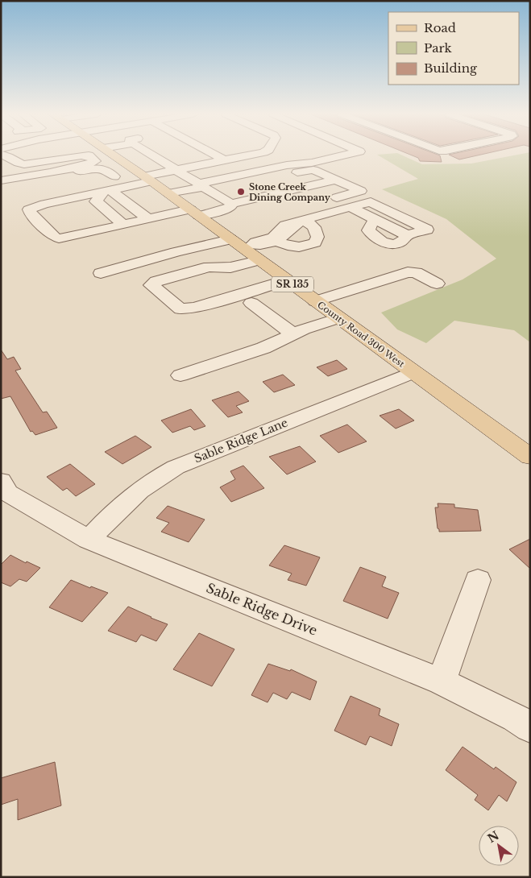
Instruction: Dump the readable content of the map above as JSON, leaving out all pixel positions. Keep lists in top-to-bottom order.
{
  "streets": {
    "main road": ["SR 135", "County Road 300 West"],
    "street": ["Sable Ridge Lane", "Sable Ridge Drive"]
  },
  "crossings": [
    ["County Road 300 West", "Sable Ridge Lane"],
    ["Sable Ridge Lane", "Sable Ridge Drive"]
  ],
  "places": ["Stone Creek Dining Company"],
  "legend": ["Road", "Park", "Building"],
  "north": "top left"
}
